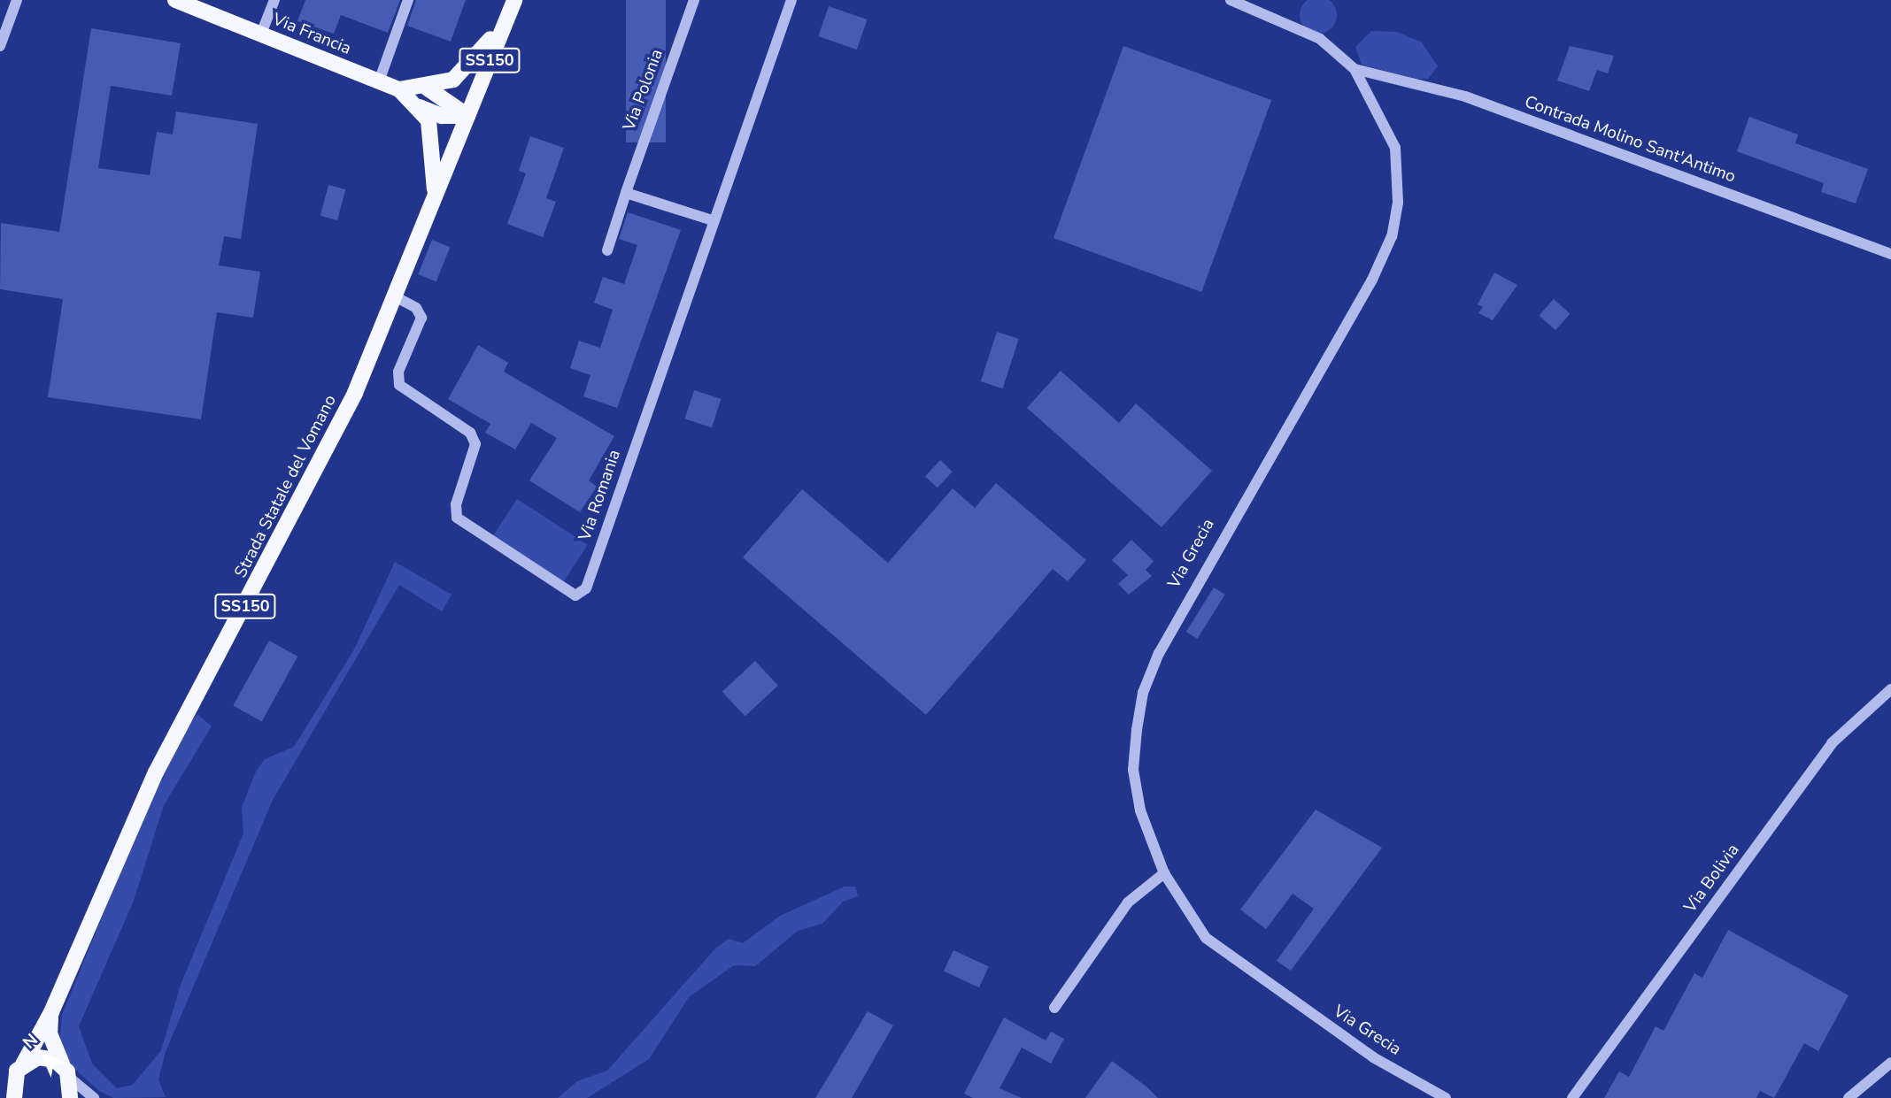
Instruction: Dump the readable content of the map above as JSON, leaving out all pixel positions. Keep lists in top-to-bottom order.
{
  "streets": {
    "main road": ["Via Francia", "SS150", "Strada Statale del Vomano"],
    "street": [
      "Via Polonia",
      "Contrada Molino Sant'Antimo",
      "Via Romania",
      "Via Grecia",
      "Via Bolivia"
    ]
  },
  "crossings": [
    ["Via Francia", "Strada Statale del Vomano"],
    ["Contrada Molino Sant'Antimo", "Via Grecia"],
    ["Strada Statale del Vomano", "Via Romania"]
  ],
  "north": "top left"
}
